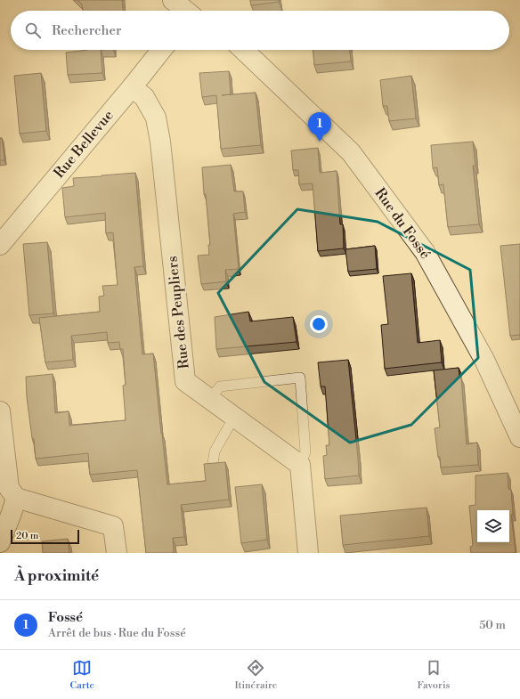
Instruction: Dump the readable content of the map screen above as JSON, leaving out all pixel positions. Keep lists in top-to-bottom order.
{
  "streets": {
    "street": ["Rue Bellevue", "Rue du Fossé", "Rue des Peupliers"]
  },
  "crossings": [
    ["Rue Bellevue", "Rue des Peupliers"]
  ],
  "scale_bar": "20 m",
  "page": {
    "search": "Rechercher",
    "pins": "1",
    "scale": "20 m",
    "heading": "À proximité",
    "list": [
      {
        "mark": "1",
        "name": "Fossé",
        "note": "Arrêt de bus · Rue du Fossé",
        "value": "50 m"
      }
    ],
    "nav": ["Carte", "Itinéraire", "Favoris"]
  }
}
